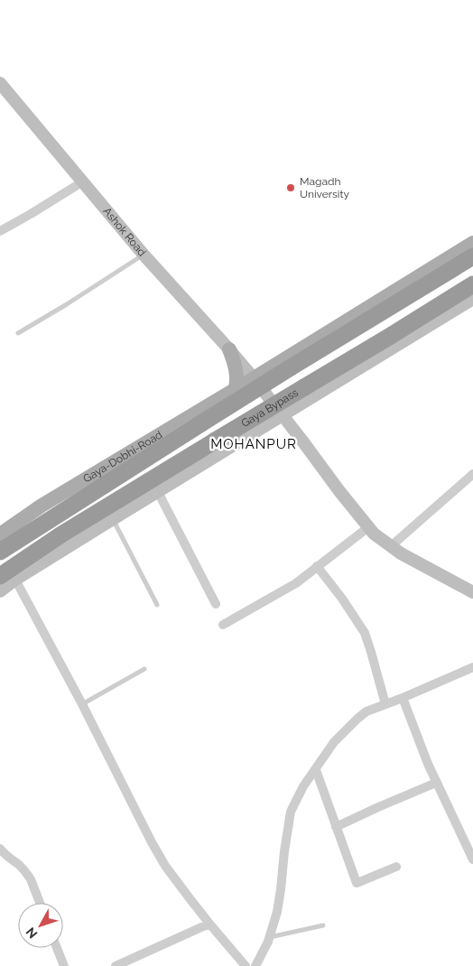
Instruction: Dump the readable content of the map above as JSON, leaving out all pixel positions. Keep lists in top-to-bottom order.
{
  "streets": {
    "highway": ["Gaya Bypass"],
    "main road": ["Gaya-Dobhi-Road"],
    "street": ["Ashok Road"]
  },
  "crossings": [
    ["Ashok Road", "Gaya-Dobhi-Road"]
  ],
  "districts": ["MOHANPUR"],
  "places": ["Magadh University"],
  "north": "bottom left"
}
